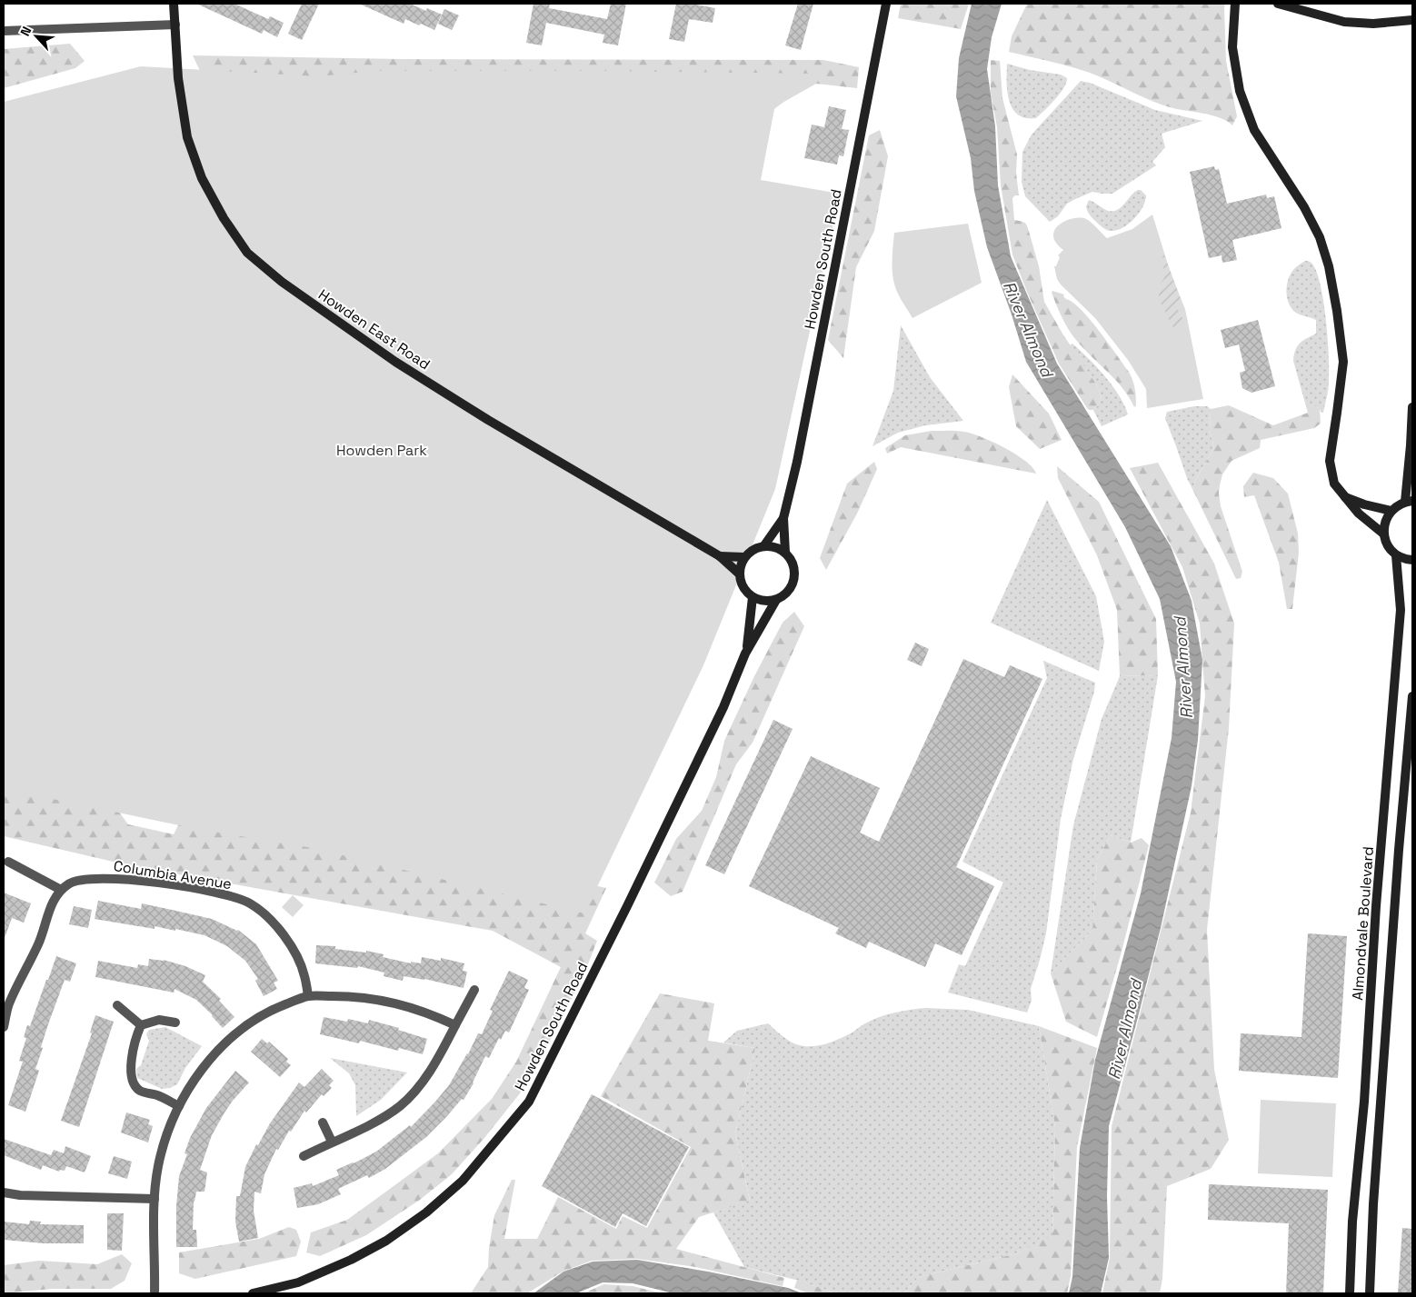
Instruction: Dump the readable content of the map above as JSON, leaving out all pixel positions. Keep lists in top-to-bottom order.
{
  "streets": {
    "street": [
      "Howden South Road",
      "Howden East Road",
      "Columbia Avenue",
      "Almondvale Boulevard"
    ]
  },
  "crossings": [
    ["Howden South Road", "Howden East Road"]
  ],
  "water": ["River Almond"],
  "parks": ["Howden Park"],
  "north": "top left"
}
